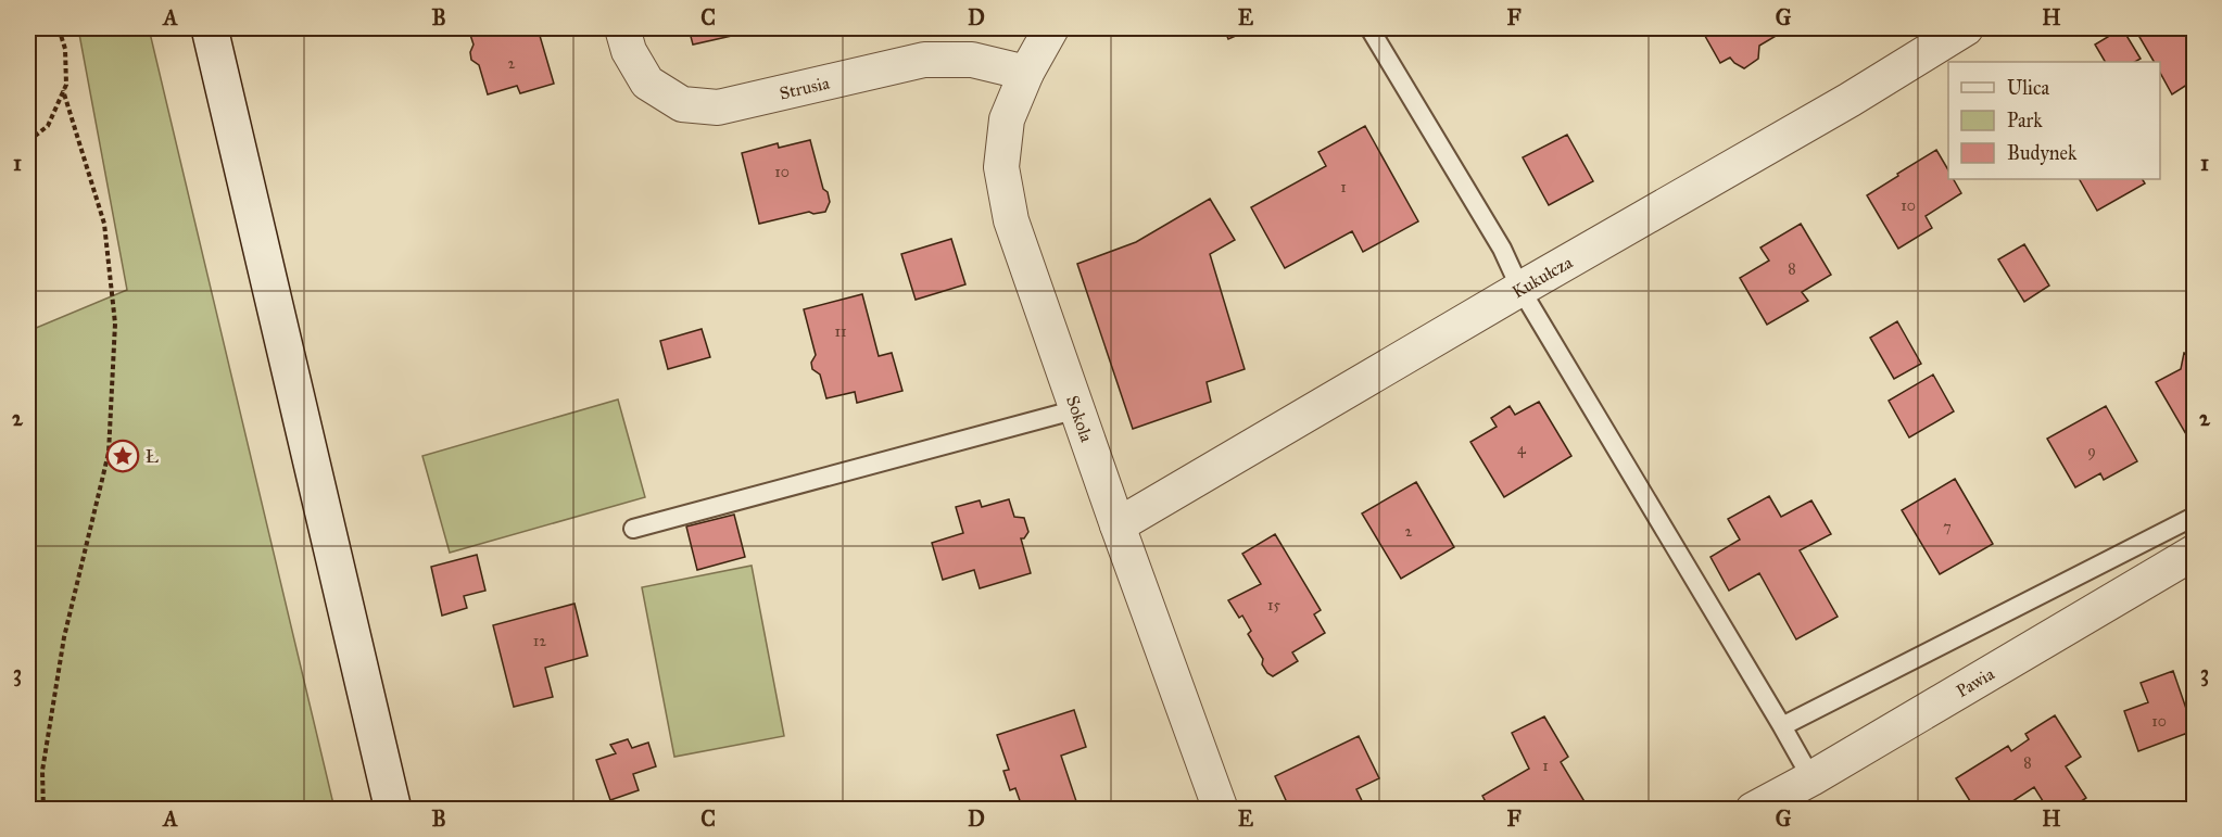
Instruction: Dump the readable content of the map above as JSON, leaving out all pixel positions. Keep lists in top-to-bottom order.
{
  "streets": {
    "street": [
      "Strusia",
      "Kukułcza",
      "Sokola",
      "Pawia"
    ]
  },
  "crossings": [
    ["Strusia", "Sokola"],
    ["Kukułcza", "Sokola"]
  ],
  "places": {
    "place": ["Ł"]
  },
  "house_numbers": [
    "2",
    "10",
    "1",
    "10",
    "8",
    "11",
    "4",
    "9",
    "7",
    "2",
    "15",
    "12",
    "10",
    "8",
    "1"
  ],
  "legend": ["Ulica", "Park", "Budynek"],
  "grid": {
    "columns": [
      "A",
      "B",
      "C",
      "D",
      "E",
      "F",
      "G",
      "H"
    ],
    "rows": ["1", "2", "3"]
  }
}
